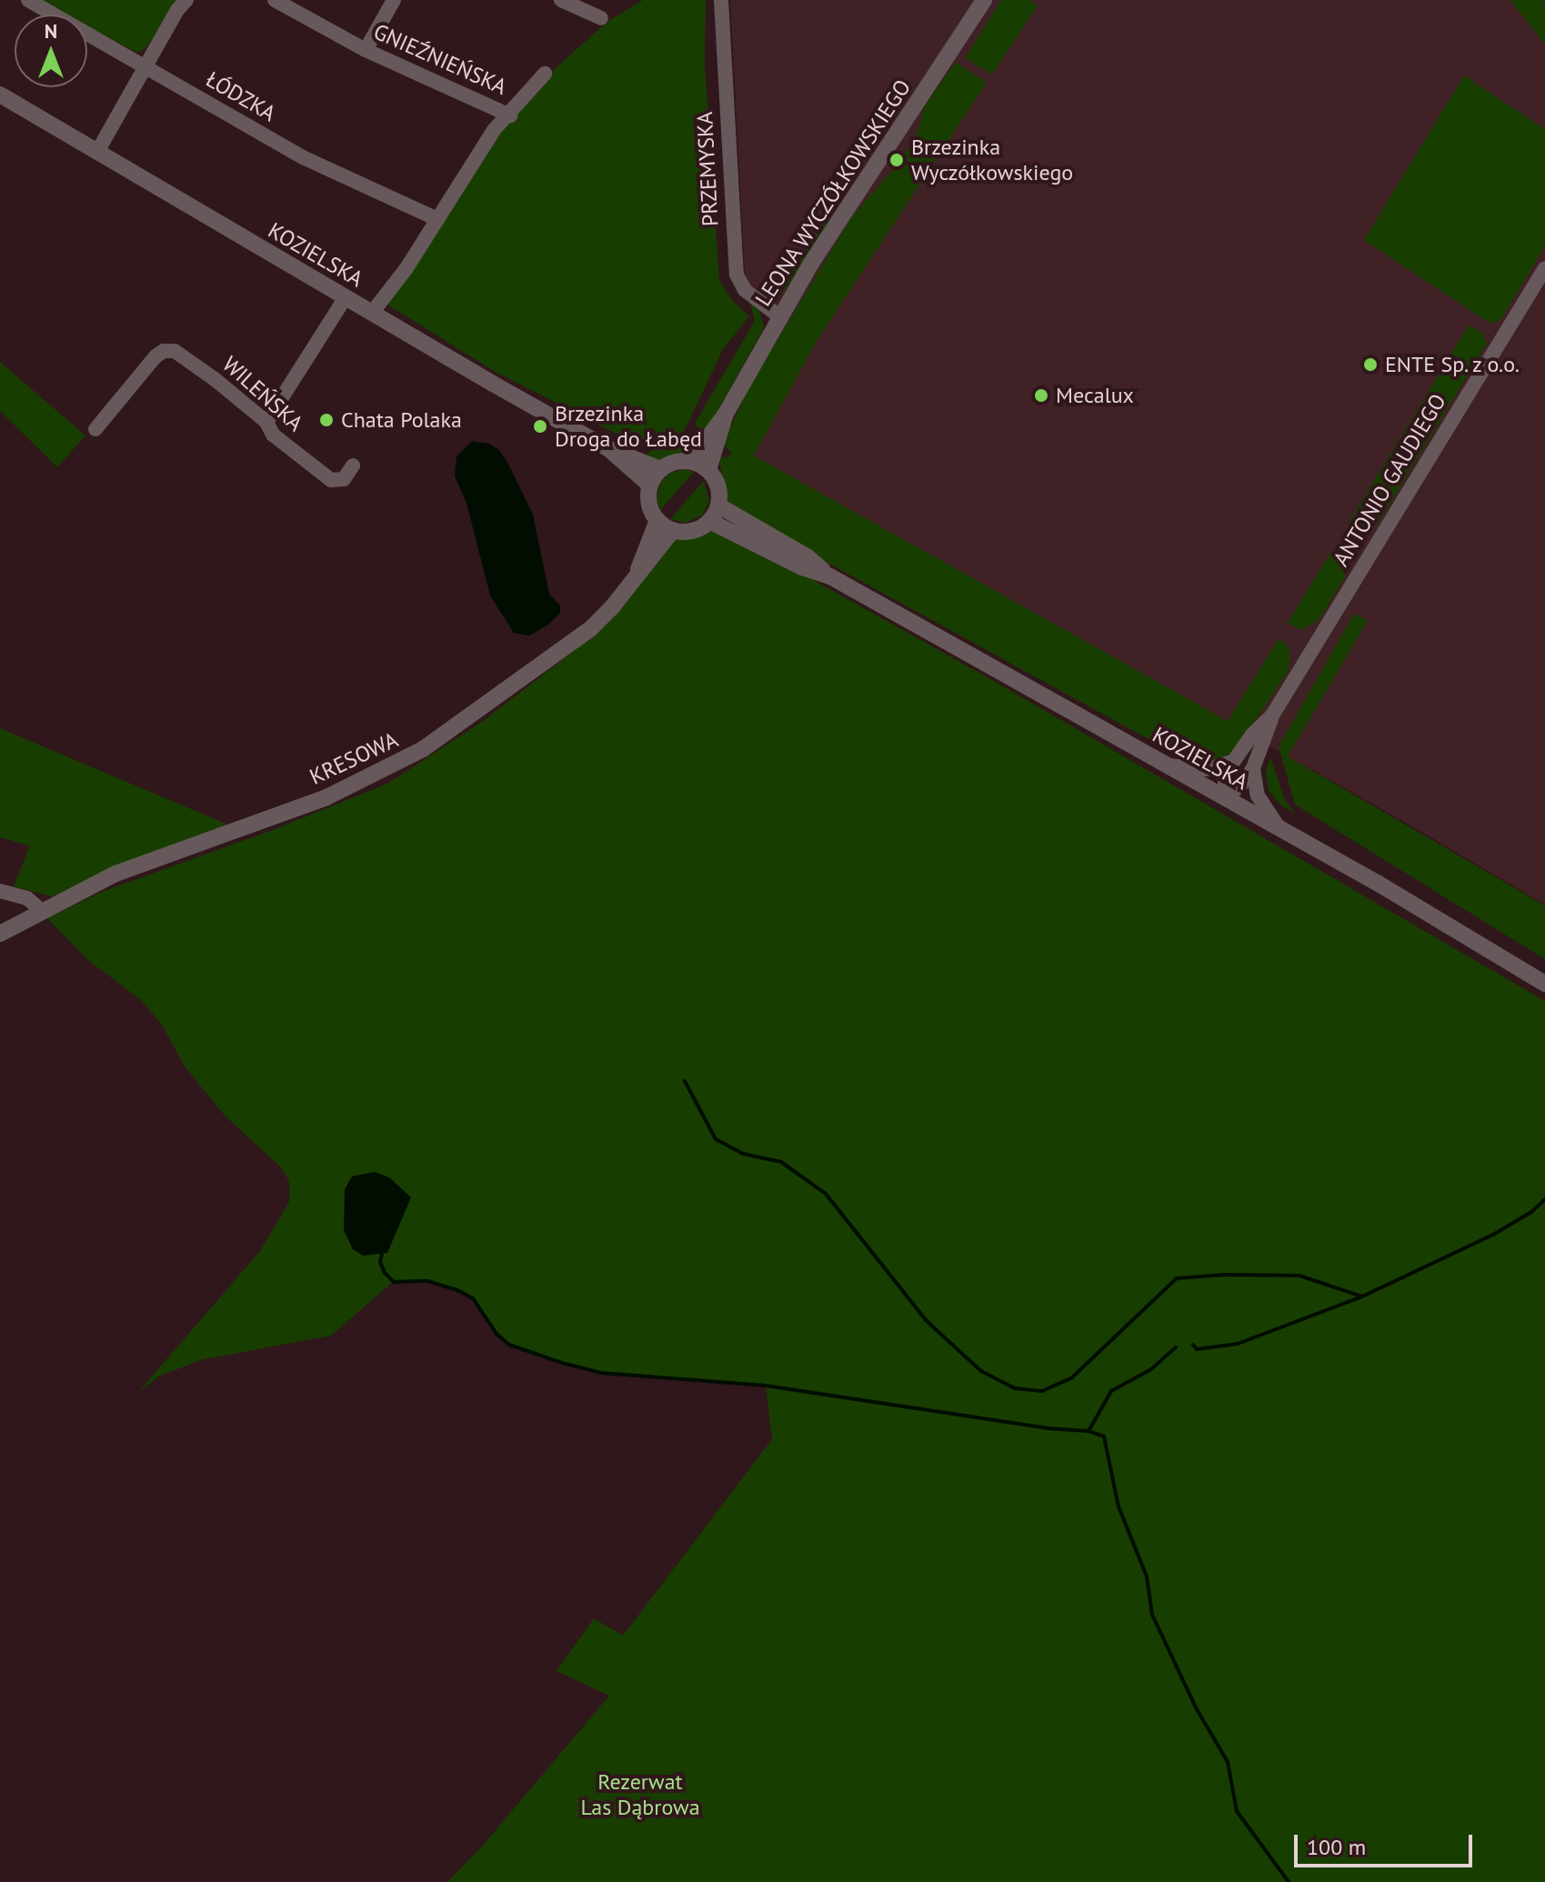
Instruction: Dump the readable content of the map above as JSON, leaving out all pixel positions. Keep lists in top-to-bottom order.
{
  "streets": {
    "street": [
      "GNIEŹNIEŃSKA",
      "ŁÓDZKA",
      "PRZEMYSKA",
      "LEONA WYCZÓŁKOWSKIEGO",
      "KOZIELSKA",
      "WILEŃSKA",
      "ANTONIO GAUDIEGO",
      "KRESOWA"
    ]
  },
  "crossings": [
    ["PRZEMYSKA", "LEONA WYCZÓŁKOWSKIEGO"],
    ["LEONA WYCZÓŁKOWSKIEGO", "KOZIELSKA"],
    ["LEONA WYCZÓŁKOWSKIEGO", "KRESOWA"],
    ["KOZIELSKA", "ANTONIO GAUDIEGO"],
    ["KOZIELSKA", "KRESOWA"]
  ],
  "parks": ["Rezerwat Las Dąbrowa"],
  "places": [
    "Brzezinka Wyczółkowskiego",
    "ENTE Sp. z o.o.",
    "Mecalux",
    "Chata Polaka",
    "Brzezinka Droga do Łabęd"
  ],
  "scale_bar": "100 m",
  "north": "top"
}
